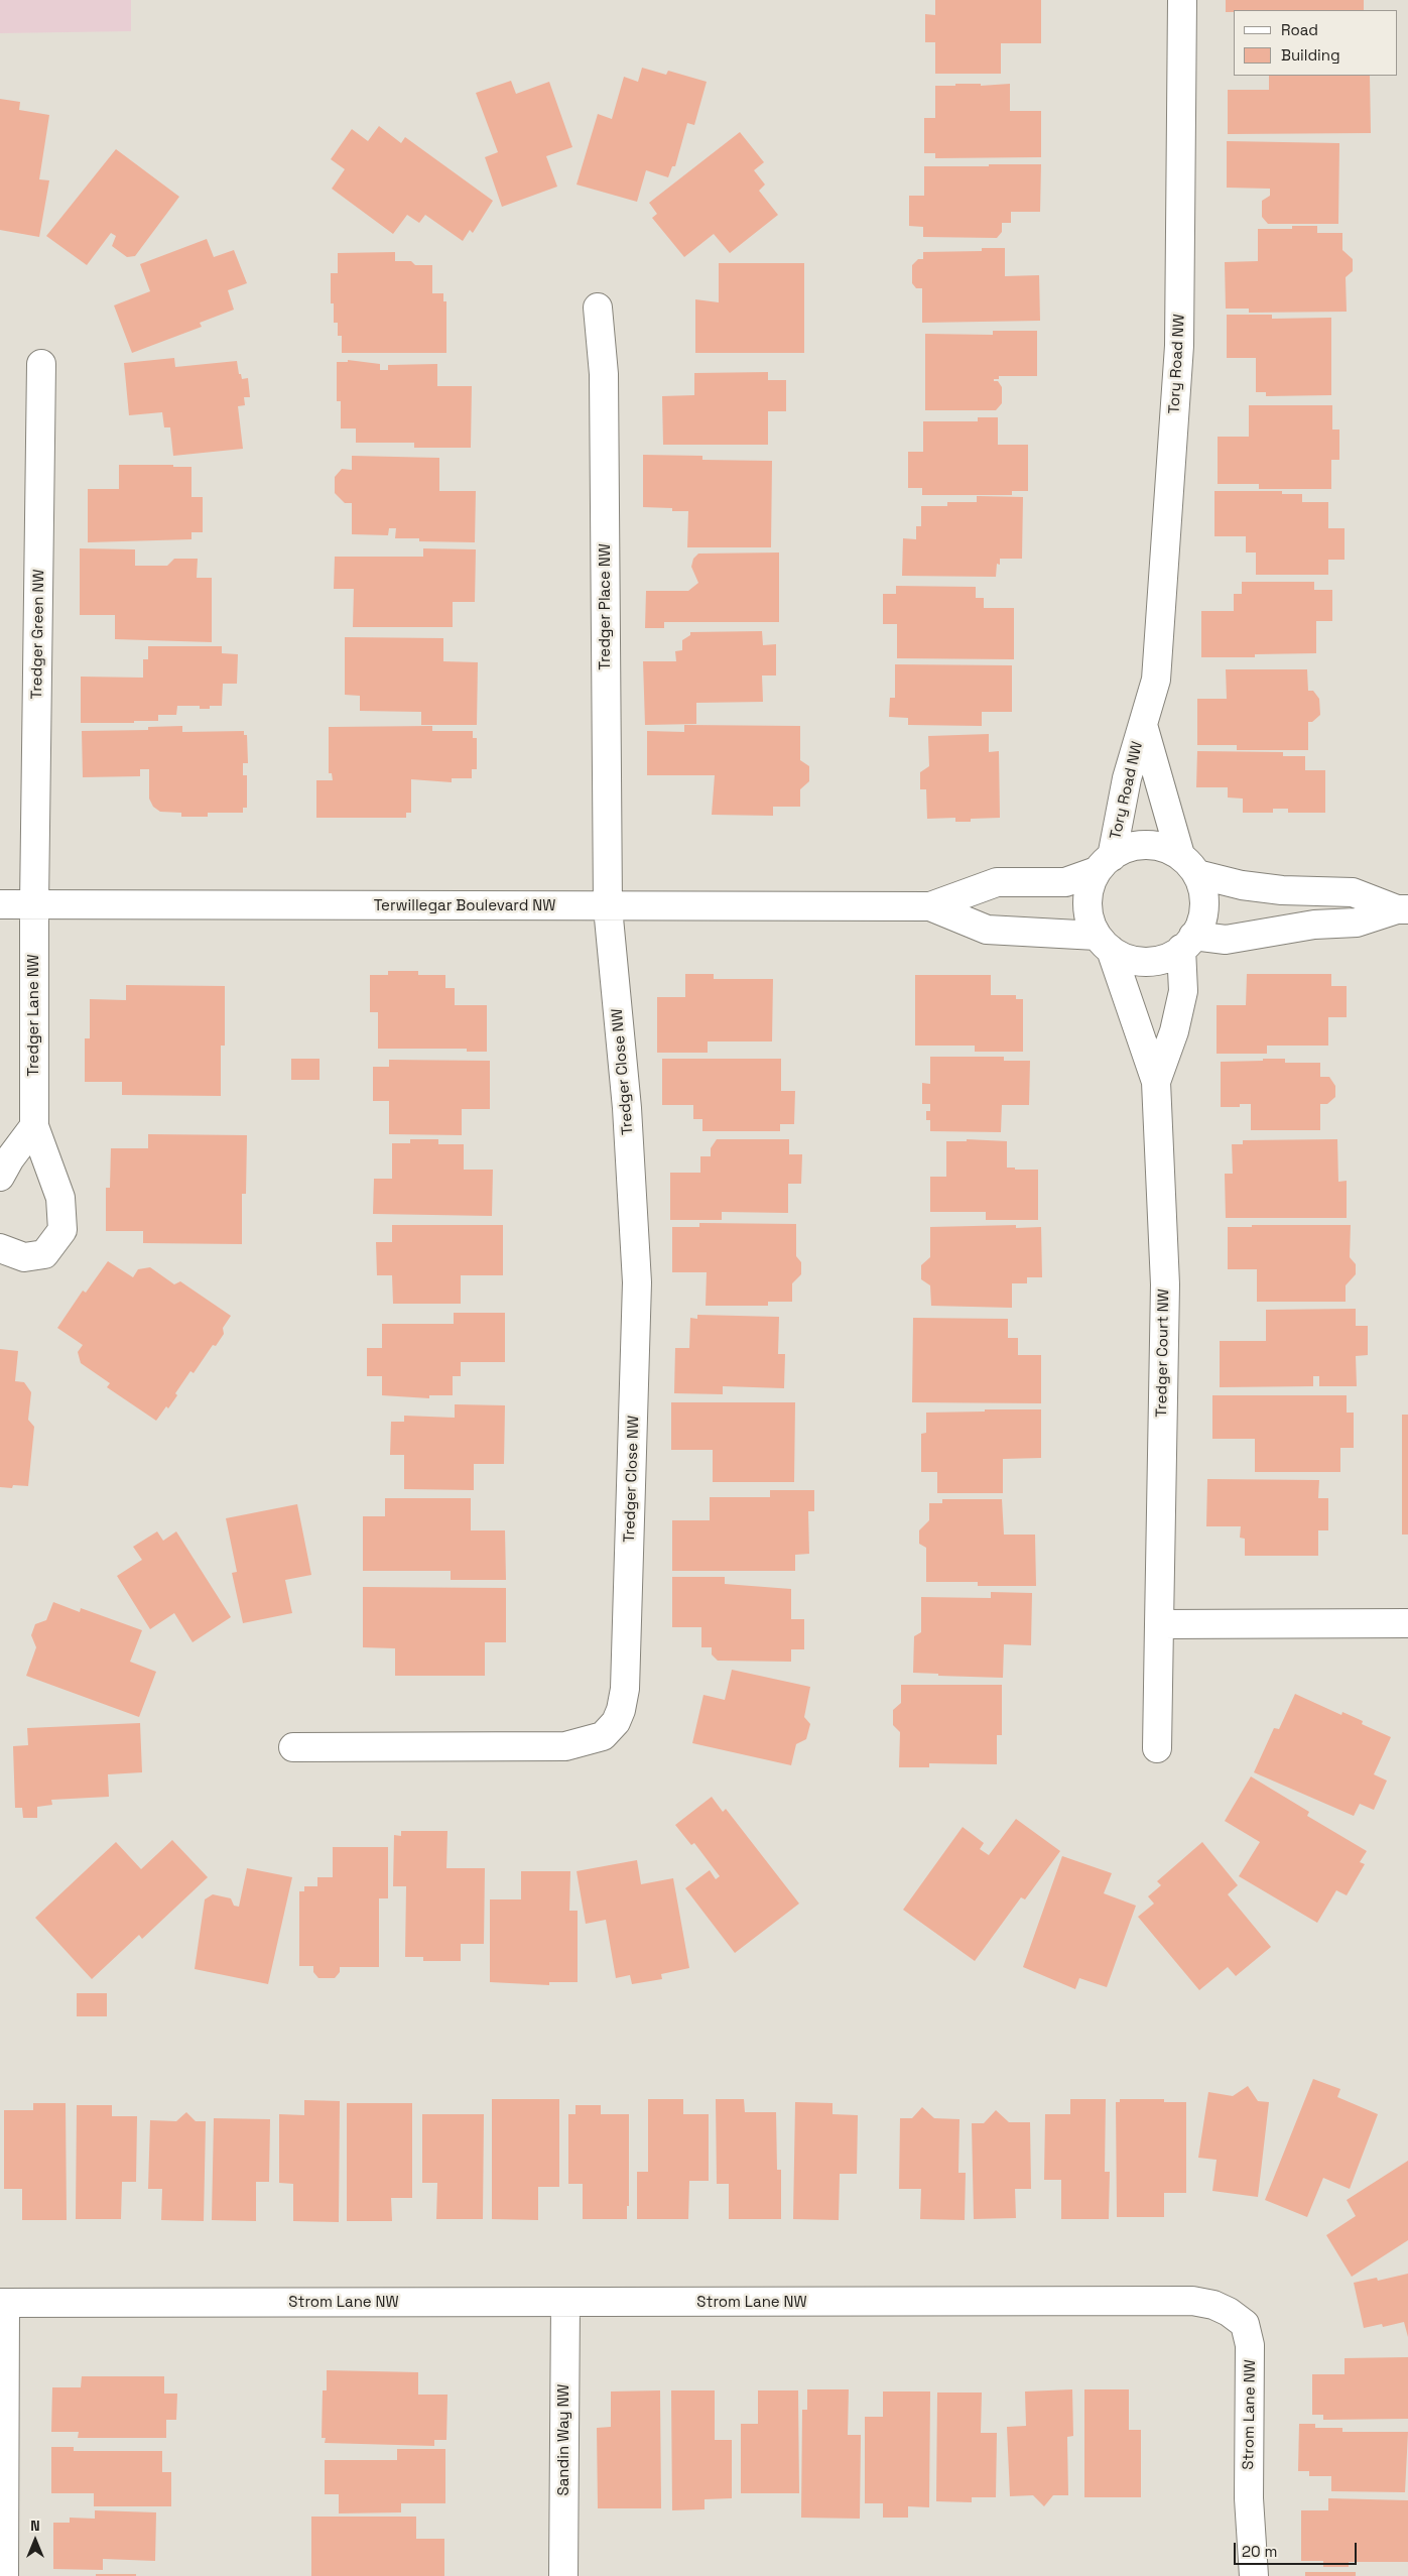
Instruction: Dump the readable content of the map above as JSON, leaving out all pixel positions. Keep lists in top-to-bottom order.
{
  "streets": {
    "street": [
      "Tory Road NW",
      "Tredger Place NW",
      "Tredger Green NW",
      "Terwillegar Boulevard NW",
      "Tredger Lane NW",
      "Tredger Close NW",
      "Tredger Court NW",
      "Strom Lane NW",
      "Sandin Way NW"
    ]
  },
  "crossings": [
    ["Tory Road NW", "Terwillegar Boulevard NW"],
    ["Tory Road NW", "Tredger Court NW"],
    ["Tredger Place NW", "Terwillegar Boulevard NW"],
    ["Tredger Place NW", "Tredger Close NW"],
    ["Tredger Green NW", "Terwillegar Boulevard NW"],
    ["Tredger Green NW", "Tredger Lane NW"],
    ["Terwillegar Boulevard NW", "Tredger Lane NW"],
    ["Terwillegar Boulevard NW", "Tredger Close NW"],
    ["Terwillegar Boulevard NW", "Tredger Court NW"],
    ["Strom Lane NW", "Sandin Way NW"]
  ],
  "legend": ["Road", "Building"],
  "scale_bar": "20 m",
  "north": "top"
}
